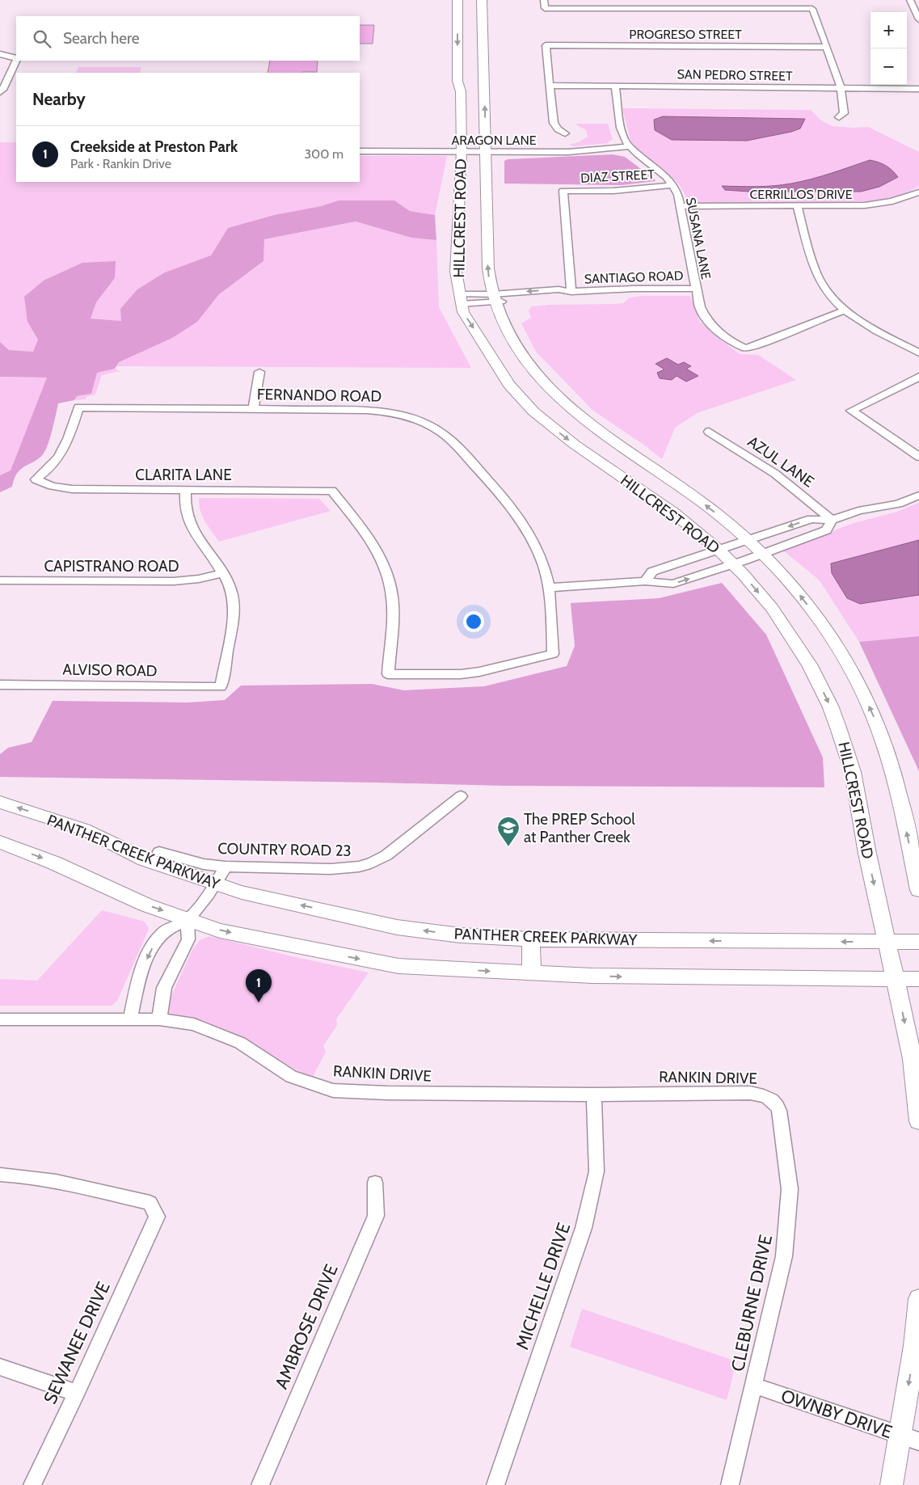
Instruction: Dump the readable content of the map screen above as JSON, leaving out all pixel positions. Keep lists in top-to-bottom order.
{
  "streets": {
    "street": [
      "PROGRESO STREET",
      "SAN PEDRO STREET",
      "ARAGON LANE",
      "DIAZ STREET",
      "CERRILLOS DRIVE",
      "HILLCREST ROAD",
      "SUSANA LANE",
      "SANTIAGO ROAD",
      "FERNANDO ROAD",
      "AZUL LANE",
      "CLARITA LANE",
      "CAPISTRANO ROAD",
      "ALVISO ROAD",
      "COUNTRY ROAD 23",
      "PANTHER CREEK PARKWAY",
      "RANKIN DRIVE",
      "MICHELLE DRIVE",
      "CLEBURNE DRIVE",
      "AMBROSE DRIVE",
      "SEWANEE DRIVE",
      "OWNBY DRIVE"
    ]
  },
  "crossings": [
    ["PROGRESO STREET", "SAN PEDRO STREET"],
    ["SAN PEDRO STREET", "SUSANA LANE"],
    ["ARAGON LANE", "HILLCREST ROAD"],
    ["ARAGON LANE", "SUSANA LANE"],
    ["DIAZ STREET", "SUSANA LANE"],
    ["DIAZ STREET", "SANTIAGO ROAD"],
    ["CERRILLOS DRIVE", "SUSANA LANE"],
    ["HILLCREST ROAD", "SANTIAGO ROAD"],
    ["HILLCREST ROAD", "PANTHER CREEK PARKWAY"],
    ["SUSANA LANE", "SANTIAGO ROAD"],
    ["FERNANDO ROAD", "CLARITA LANE"],
    ["CAPISTRANO ROAD", "ALVISO ROAD"],
    ["RANKIN DRIVE", "MICHELLE DRIVE"],
    ["RANKIN DRIVE", "CLEBURNE DRIVE"],
    ["CLEBURNE DRIVE", "OWNBY DRIVE"]
  ],
  "places": {
    "school or university": ["The PREP School at Panther Creek"]
  },
  "page": {
    "map_buttons": ["+", "−"],
    "search": "Search here",
    "heading": "Nearby",
    "list": [
      {
        "mark": "1",
        "name": "Creekside at Preston Park",
        "note": "Park · Rankin Drive",
        "value": "300 m"
      }
    ],
    "pins": "1"
  }
}
